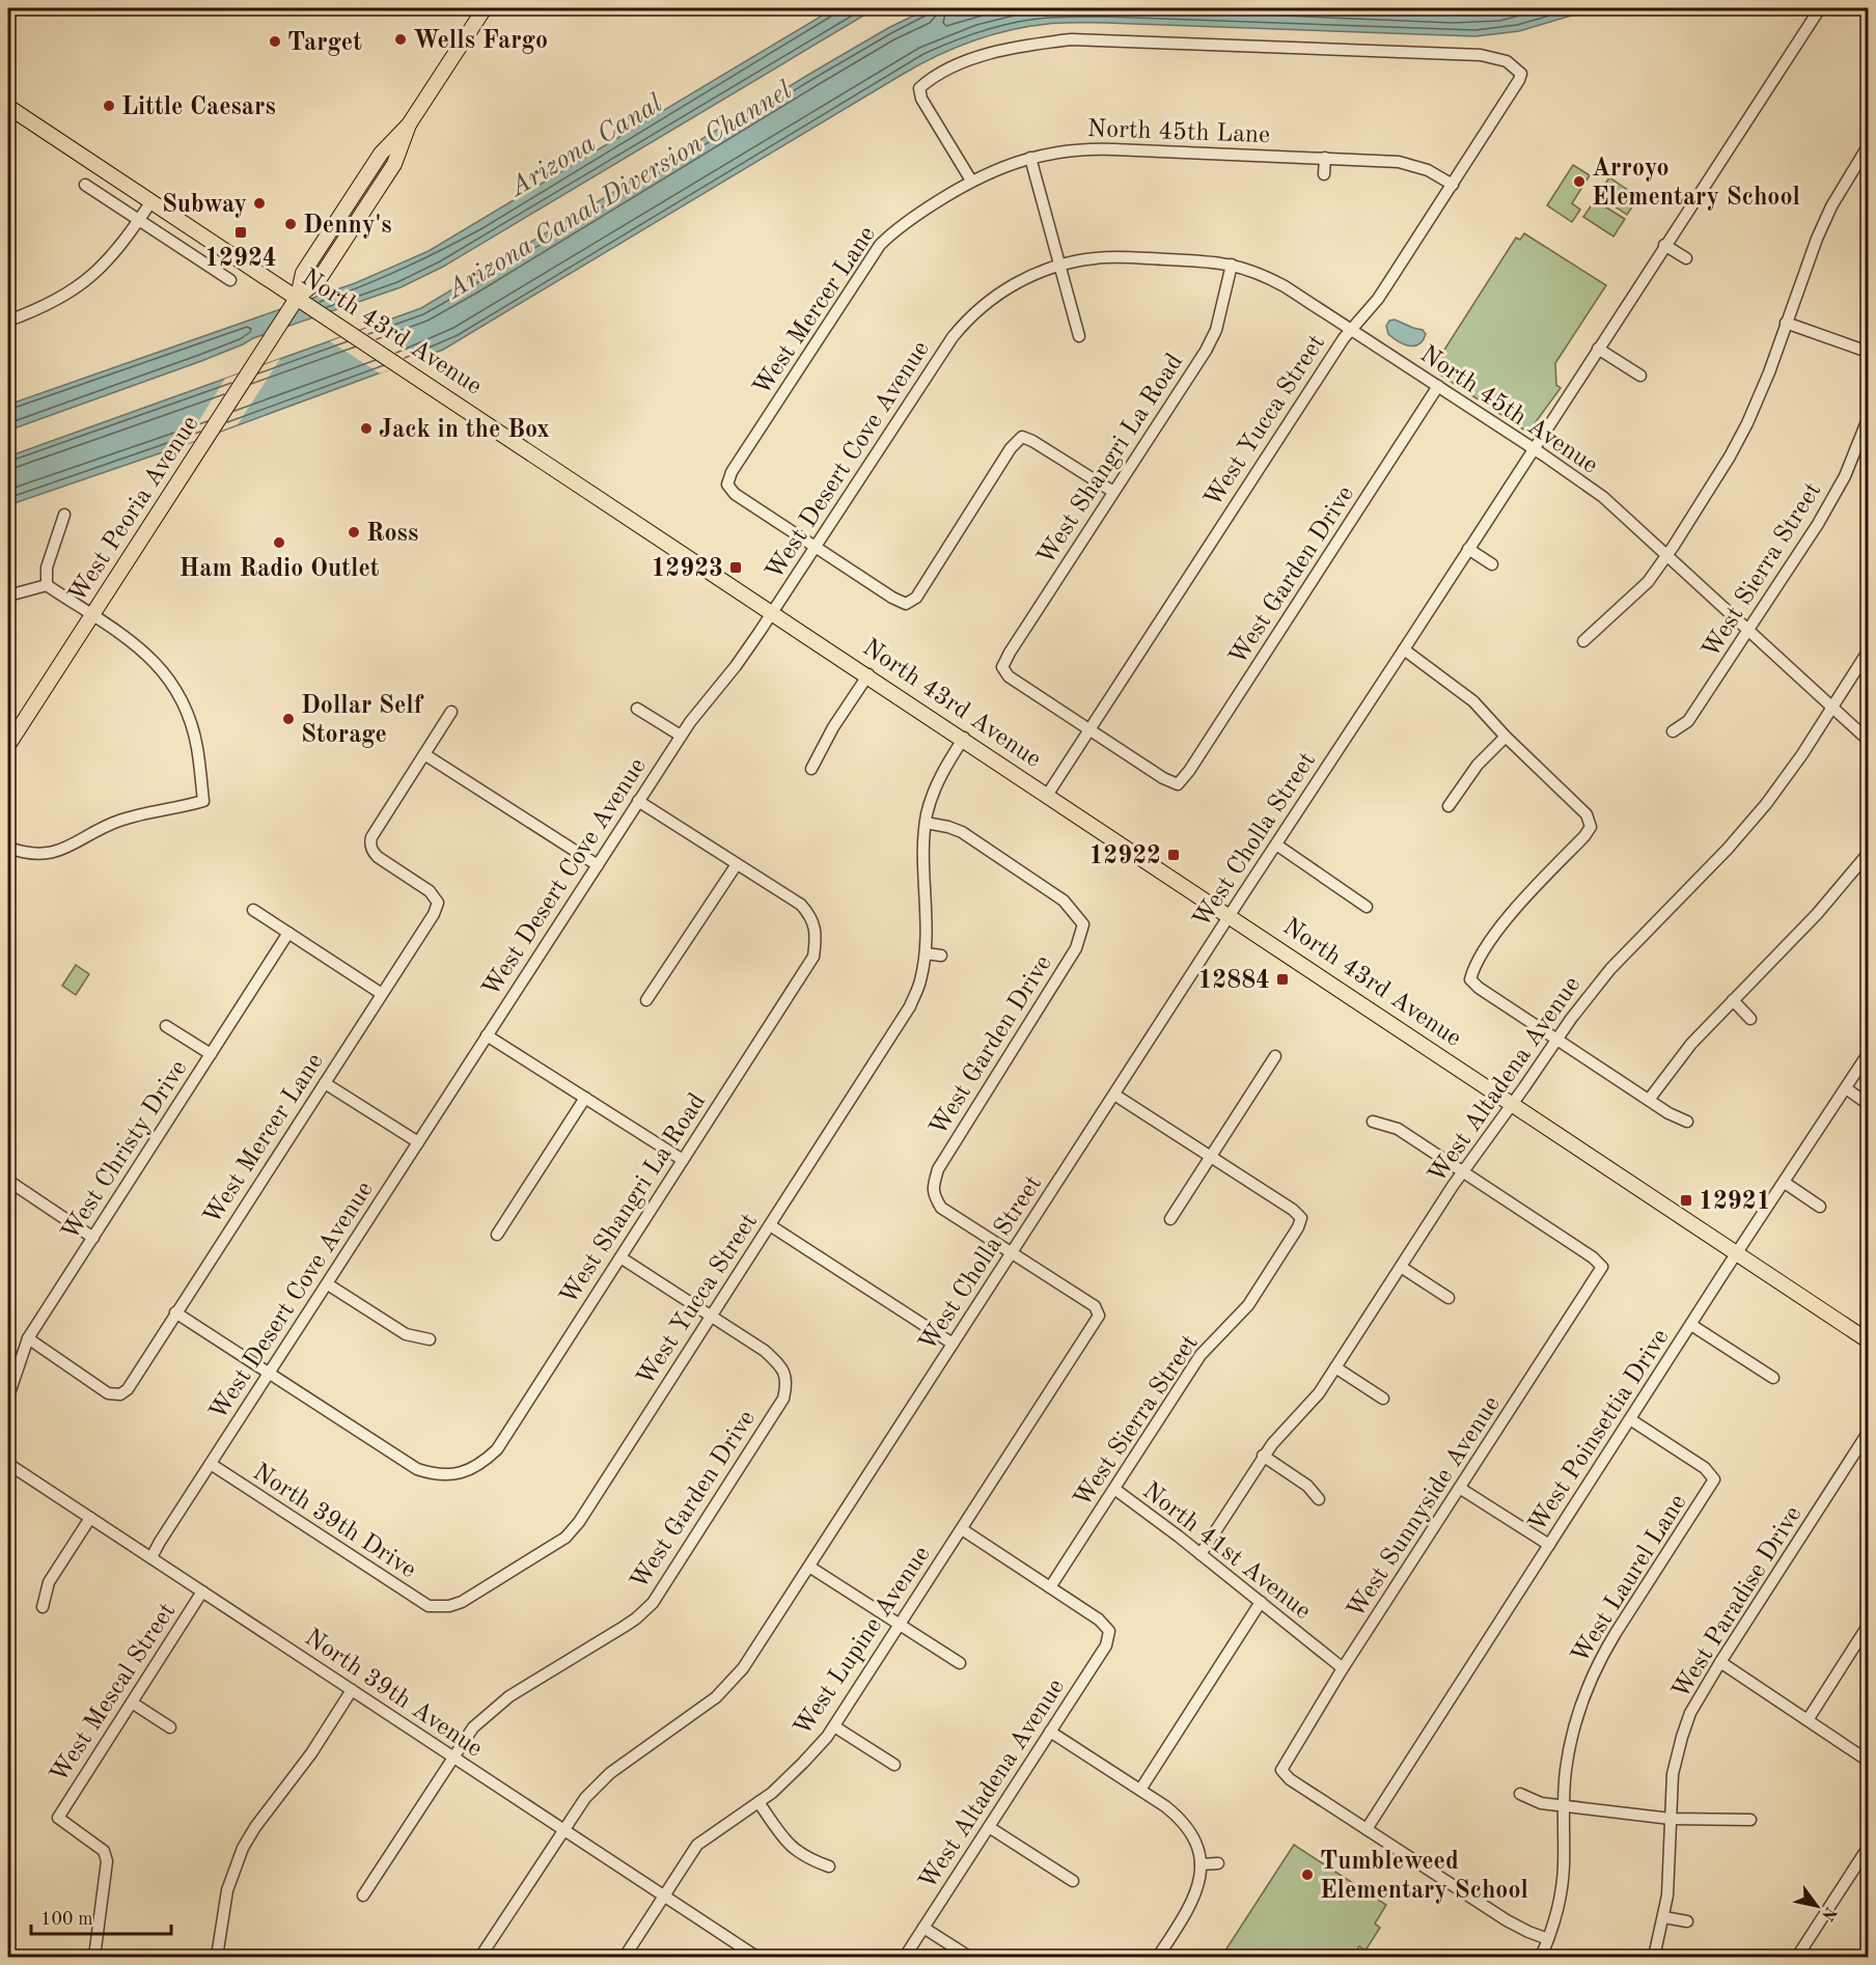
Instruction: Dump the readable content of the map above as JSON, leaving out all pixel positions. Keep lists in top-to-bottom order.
{
  "streets": {
    "main road": ["North 43rd Avenue", "West Peoria Avenue"],
    "street": [
      "North 45th Lane",
      "West Mercer Lane",
      "North 45th Avenue",
      "West Yucca Street",
      "West Shangri La Road",
      "West Desert Cove Avenue",
      "West Sierra Street",
      "West Garden Drive",
      "West Cholla Street",
      "West Altadena Avenue",
      "West Christy Drive",
      "West Poinsettia Drive",
      "West Sunnyside Avenue",
      "North 39th Drive",
      "North 41st Avenue",
      "West Laurel Lane",
      "West Paradise Drive",
      "West Lupine Avenue",
      "West Mescal Street",
      "North 39th Avenue"
    ]
  },
  "crossings": [
    ["North 45th Lane", "West Mercer Lane"],
    ["North 45th Lane", "West Yucca Street"],
    ["West Mercer Lane", "West Yucca Street"],
    ["West Mercer Lane", "West Desert Cove Avenue"],
    ["West Mercer Lane", "West Christy Drive"],
    ["North 43rd Avenue", "West Yucca Street"],
    ["North 43rd Avenue", "West Desert Cove Avenue"],
    ["North 43rd Avenue", "West Peoria Avenue"],
    ["North 43rd Avenue", "West Cholla Street"],
    ["North 43rd Avenue", "West Altadena Avenue"],
    ["North 43rd Avenue", "West Poinsettia Drive"],
    ["North 45th Avenue", "West Yucca Street"],
    ["North 45th Avenue", "West Shangri La Road"],
    ["North 45th Avenue", "West Desert Cove Avenue"],
    ["North 45th Avenue", "West Sierra Street"],
    ["North 45th Avenue", "West Garden Drive"],
    ["North 45th Avenue", "West Cholla Street"],
    ["North 45th Avenue", "West Altadena Avenue"],
    ["West Yucca Street", "West Shangri La Road"],
    ["West Yucca Street", "West Garden Drive"],
    ["West Yucca Street", "North 39th Drive"],
    ["West Shangri La Road", "West Desert Cove Avenue"],
    ["West Shangri La Road", "West Garden Drive"],
    ["West Desert Cove Avenue", "North 39th Drive"],
    ["West Desert Cove Avenue", "North 39th Avenue"],
    ["West Sierra Street", "West Altadena Avenue"],
    ["West Sierra Street", "North 41st Avenue"],
    ["West Garden Drive", "West Cholla Street"],
    ["West Garden Drive", "West Lupine Avenue"],
    ["West Garden Drive", "North 39th Avenue"],
    ["West Cholla Street", "West Lupine Avenue"],
    ["West Cholla Street", "North 39th Avenue"],
    ["West Altadena Avenue", "West Sunnyside Avenue"],
    ["West Altadena Avenue", "North 41st Avenue"],
    ["West Poinsettia Drive", "West Sunnyside Avenue"],
    ["West Poinsettia Drive", "West Laurel Lane"],
    ["West Sunnyside Avenue", "North 41st Avenue"],
    ["West Lupine Avenue", "North 39th Avenue"],
    ["West Mescal Street", "North 39th Avenue"]
  ],
  "water": ["Arizona Canal", "Arizona Canal Diversion Channel"],
  "places": {
    "other": [
      "Wells Fargo",
      "Target",
      "Little Caesars",
      "Arroyo Elementary School",
      "Subway",
      "Denny's",
      "Jack in the Box",
      "Ross",
      "Ham Radio Outlet",
      "Dollar Self Storage",
      "Tumbleweed Elementary School"
    ],
    "transit": [
      "12924",
      "12923",
      "12922",
      "12884",
      "12921"
    ]
  },
  "scale_bar": "100 m",
  "north": "bottom right"
}
